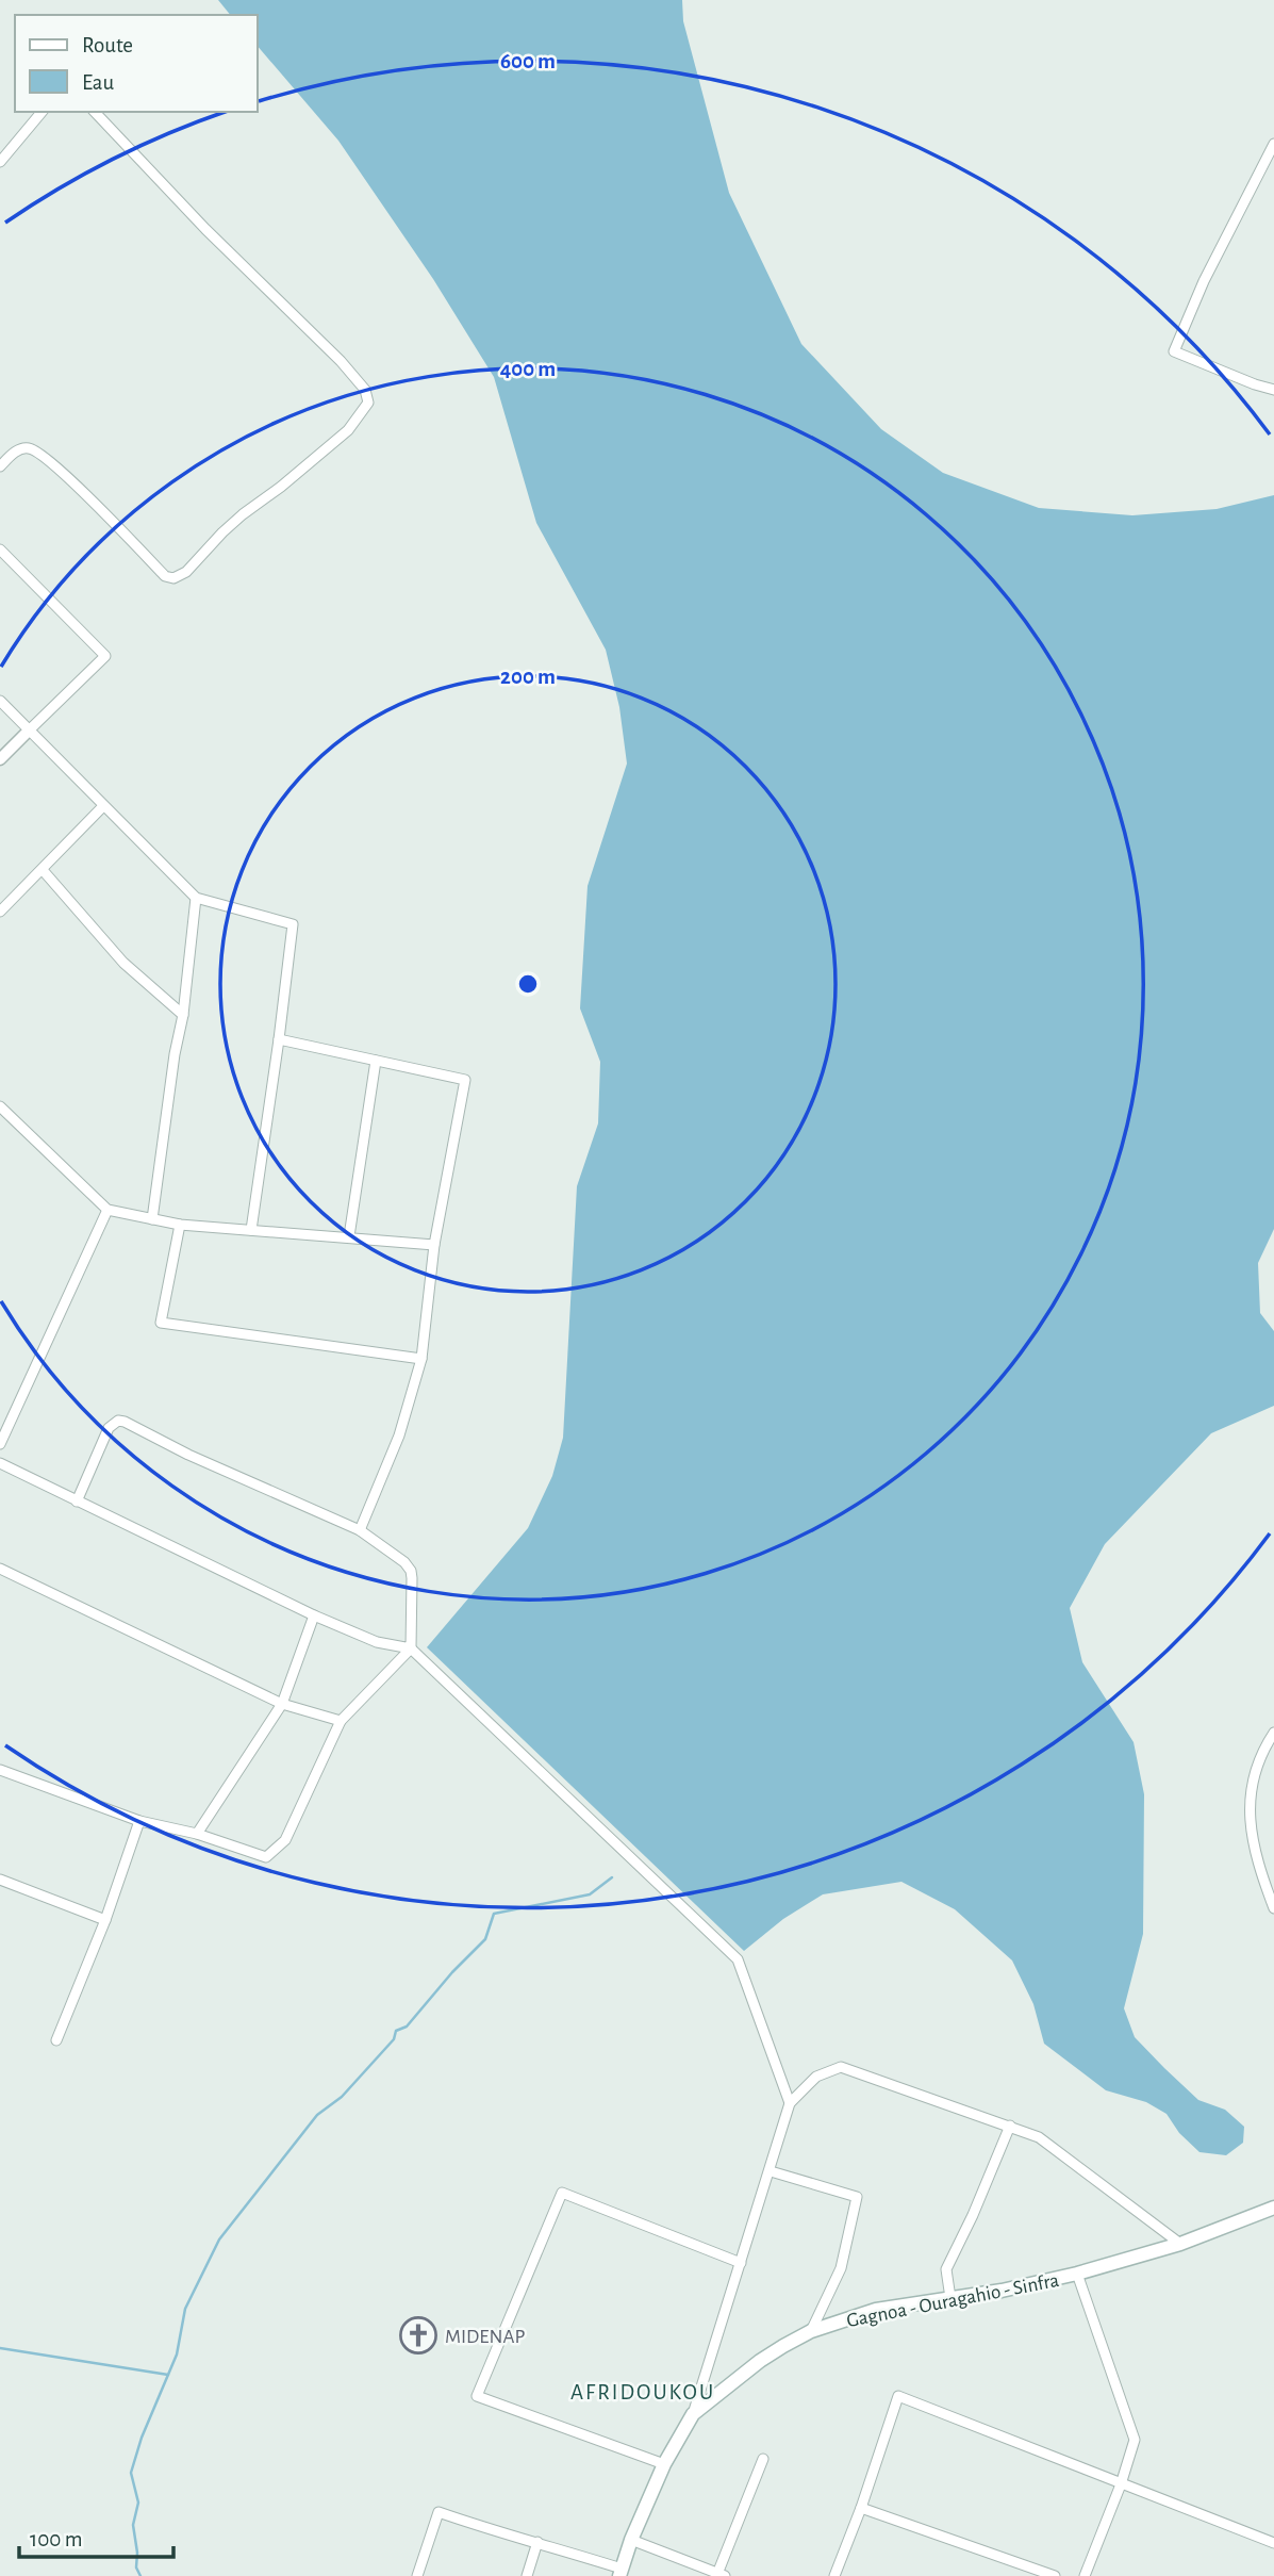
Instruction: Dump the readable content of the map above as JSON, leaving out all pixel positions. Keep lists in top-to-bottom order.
{
  "streets": {
    "main road": ["Gagnoa - Ouragahio - Sinfra"]
  },
  "districts": ["AFRIDOUKOU"],
  "places": {
    "church": ["MIDENAP"]
  },
  "legend": ["Route", "Eau"],
  "scale_bar": "100 m",
  "rings": ["600 m", "400 m", "200 m"]
}
